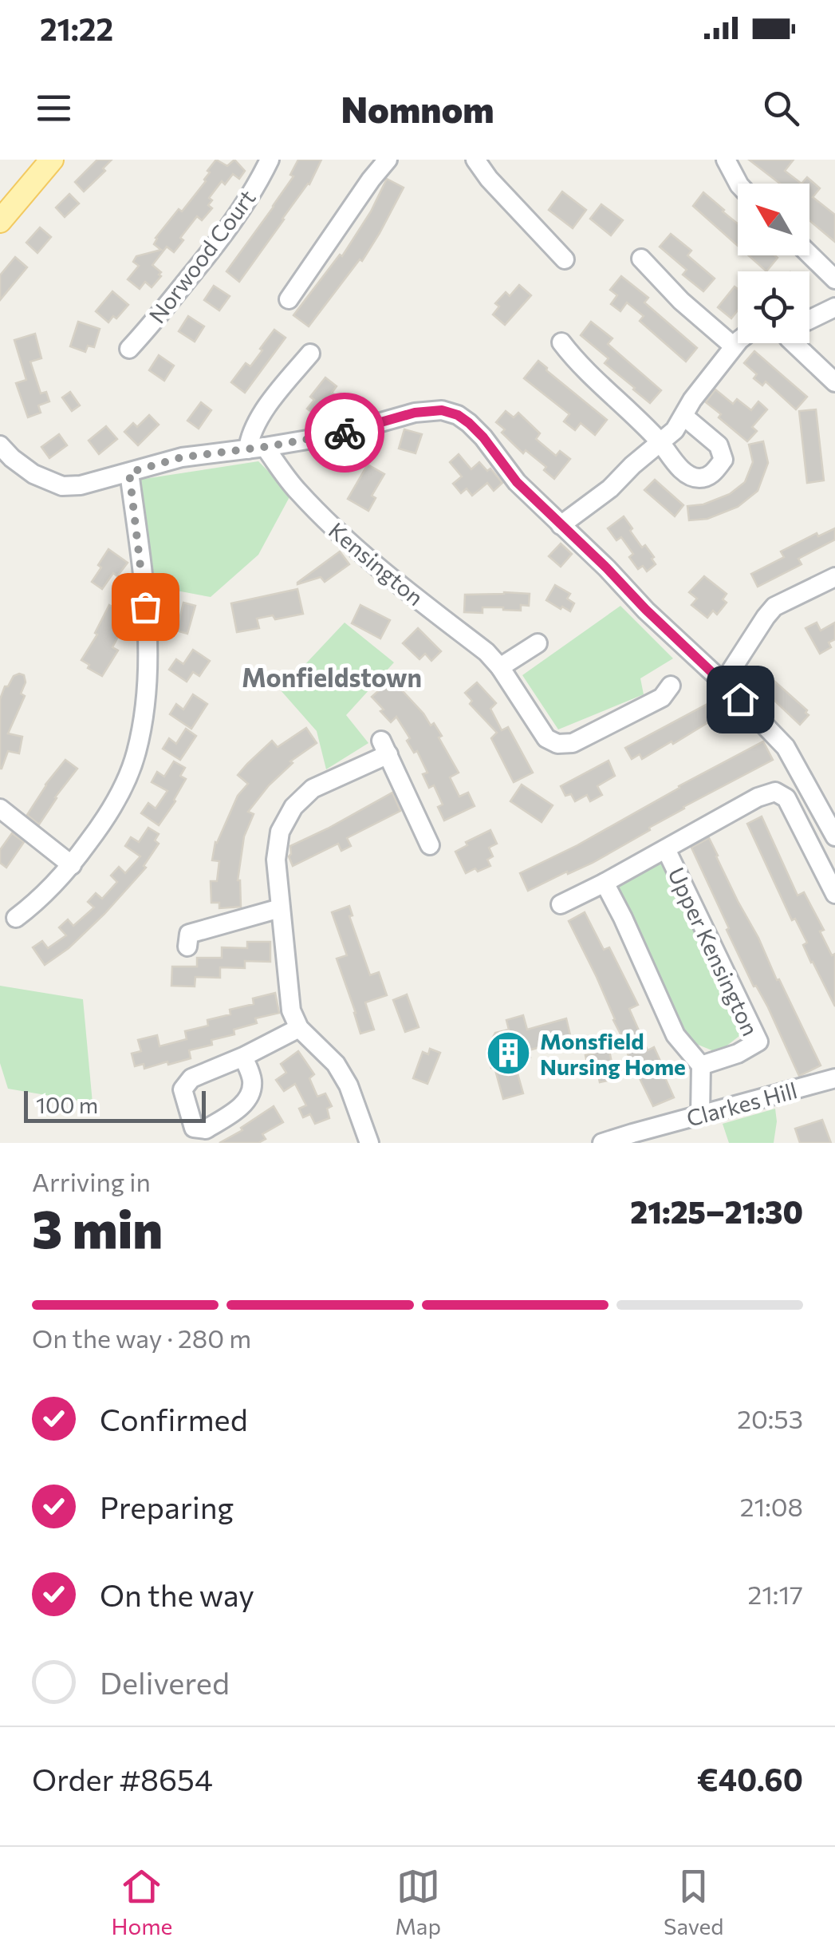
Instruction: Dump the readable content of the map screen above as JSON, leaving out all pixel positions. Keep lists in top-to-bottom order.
{
  "streets": {
    "street": [
      "Norwood Court",
      "Kensington",
      "Upper Kensington",
      "Clarkes Hill"
    ]
  },
  "districts": ["Monfieldstown"],
  "places": {
    "building": ["Monsfield Nursing Home"]
  },
  "scale_bar": "100 m",
  "north": "top left",
  "page": {
    "status": "21:22",
    "header": "Nomnom",
    "scale": "100 m",
    "heading": ["3 min", "Arriving in", "21:25–21:30"],
    "panel": ["Order #8654", "€40.60"],
    "bar": "On the way · 280 m",
    "list": [
      ["Confirmed", "20:53"],
      ["Preparing", "21:08"],
      ["On the way", "21:17"],
      "Delivered"
    ],
    "tabs": ["Home", "Map", "Saved"]
  }
}
